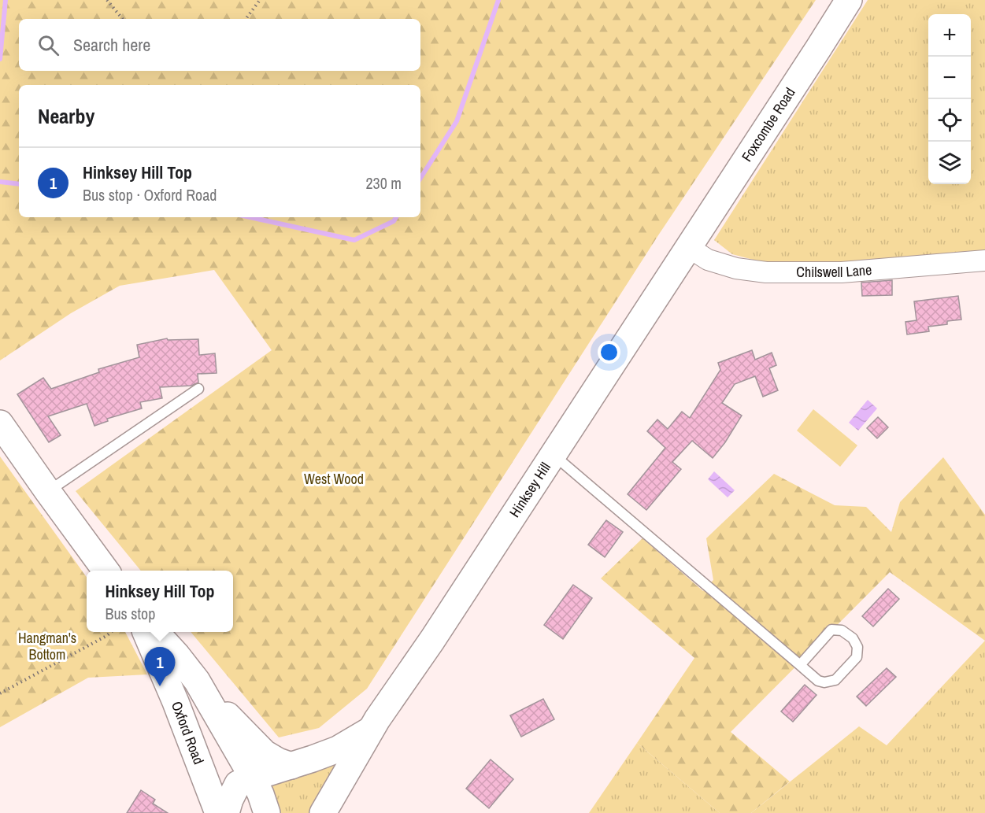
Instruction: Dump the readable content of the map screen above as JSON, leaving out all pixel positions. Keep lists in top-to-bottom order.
{
  "streets": {
    "street": [
      "Foxcombe Road",
      "Chilswell Lane",
      "Hinksey Hill",
      "Oxford Road"
    ]
  },
  "crossings": [
    ["Foxcombe Road", "Chilswell Lane"],
    ["Foxcombe Road", "Hinksey Hill"],
    ["Chilswell Lane", "Hinksey Hill"],
    ["Hinksey Hill", "Oxford Road"]
  ],
  "parks": ["West Wood", "Hangman's Bottom"],
  "page": {
    "map_buttons": ["+", "−"],
    "search": "Search here",
    "heading": "Nearby",
    "list": [
      {
        "mark": "1",
        "name": "Hinksey Hill Top",
        "note": "Bus stop · Oxford Road",
        "value": "230 m"
      }
    ],
    "popup": ["Hinksey Hill Top", "Bus stop"],
    "pins": "1"
  }
}
